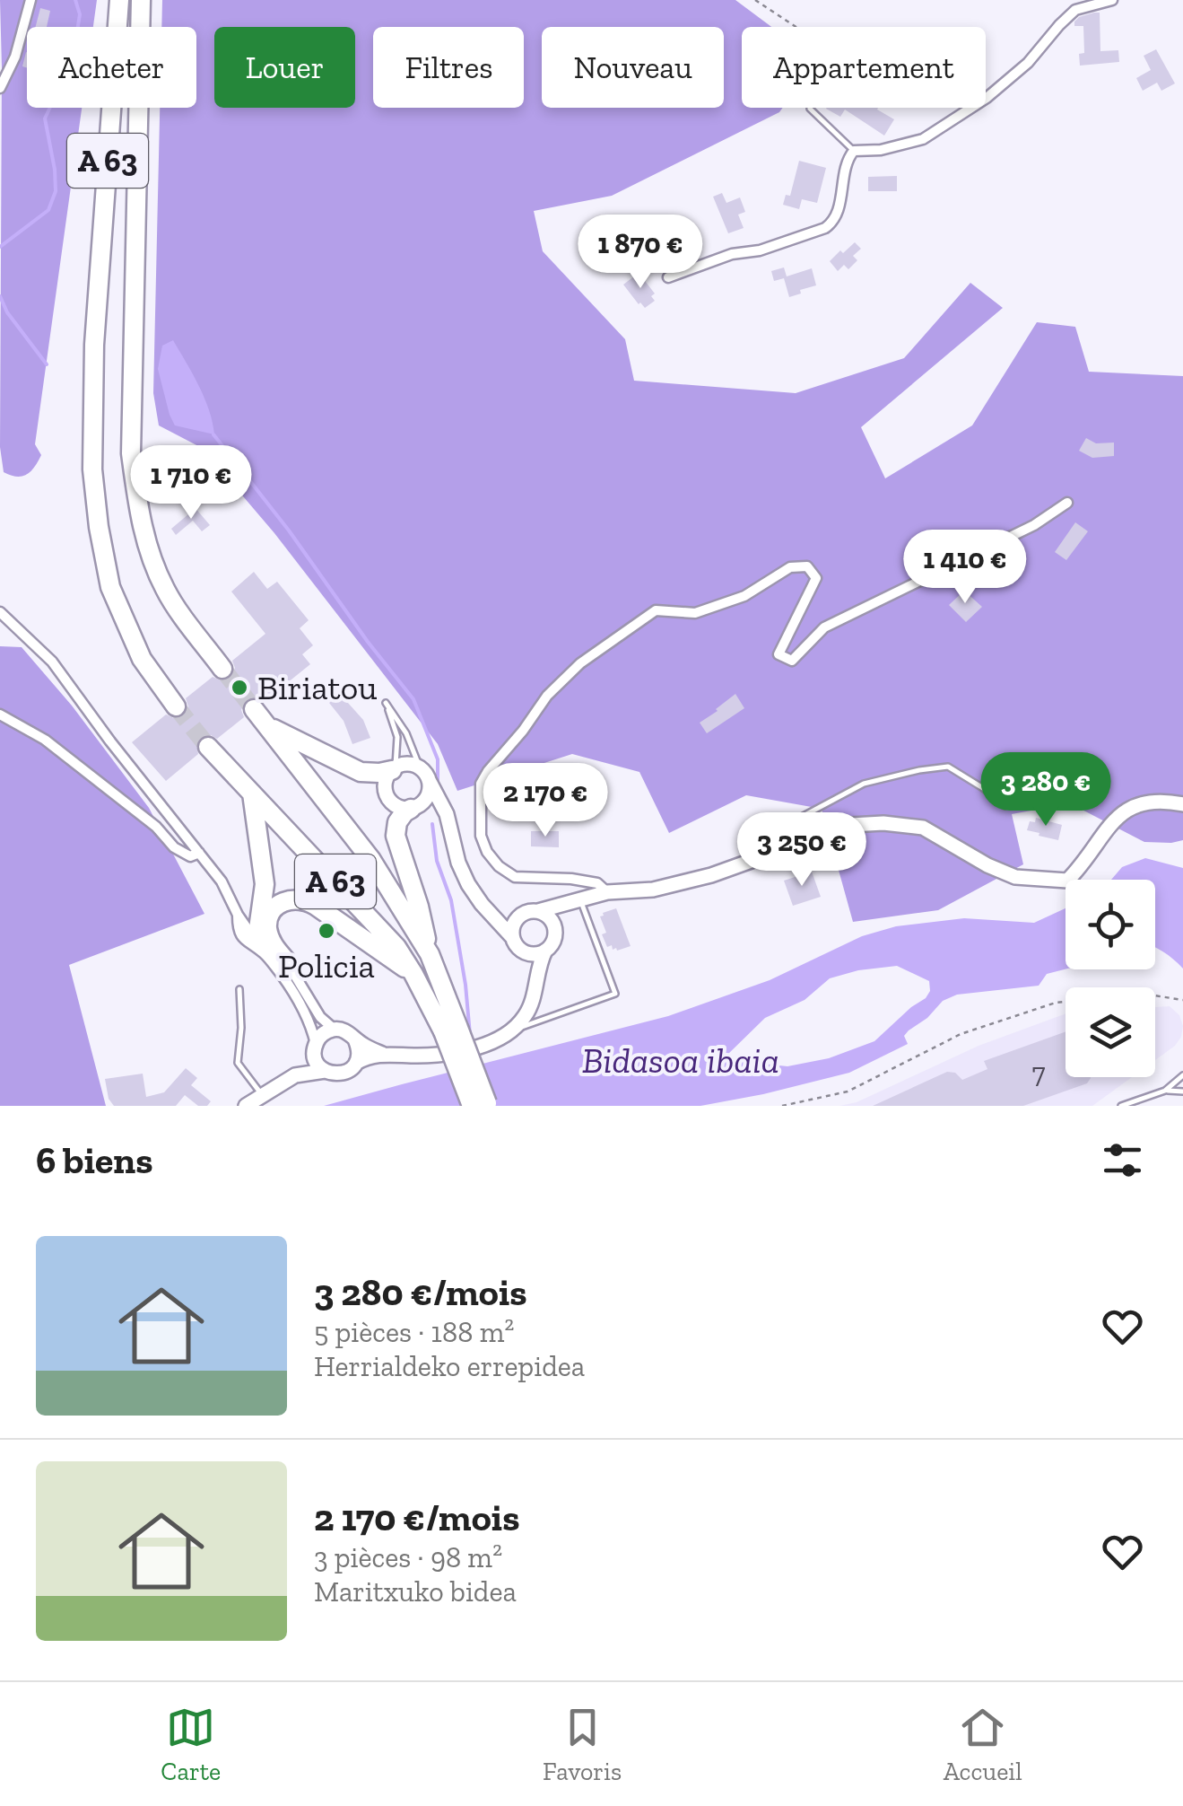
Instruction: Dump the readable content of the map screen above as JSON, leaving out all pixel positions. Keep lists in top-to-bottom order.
{
  "streets": {
    "highway": ["A 63"]
  },
  "water": ["Bidasoa ibaia"],
  "places": ["Biriatou", "Policia"],
  "house_numbers": ["7"],
  "page": {
    "chip": [
      "Acheter",
      "Louer",
      "Filtres",
      "Nouveau",
      "Appartement"
    ],
    "price": [
      "1 870 €",
      "1 710 €",
      "1 410 €",
      "3 280 €",
      "2 170 €",
      "3 250 €"
    ],
    "heading": "6 biens",
    "list": [
      {
        "name": "3 280 €/mois",
        "note": "5 pièces · 188 m² · Herrialdeko errepidea"
      },
      {
        "name": "2 170 €/mois",
        "note": "3 pièces · 98 m² · Maritxuko bidea"
      }
    ],
    "tabs": ["Carte", "Favoris", "Accueil"]
  }
}
